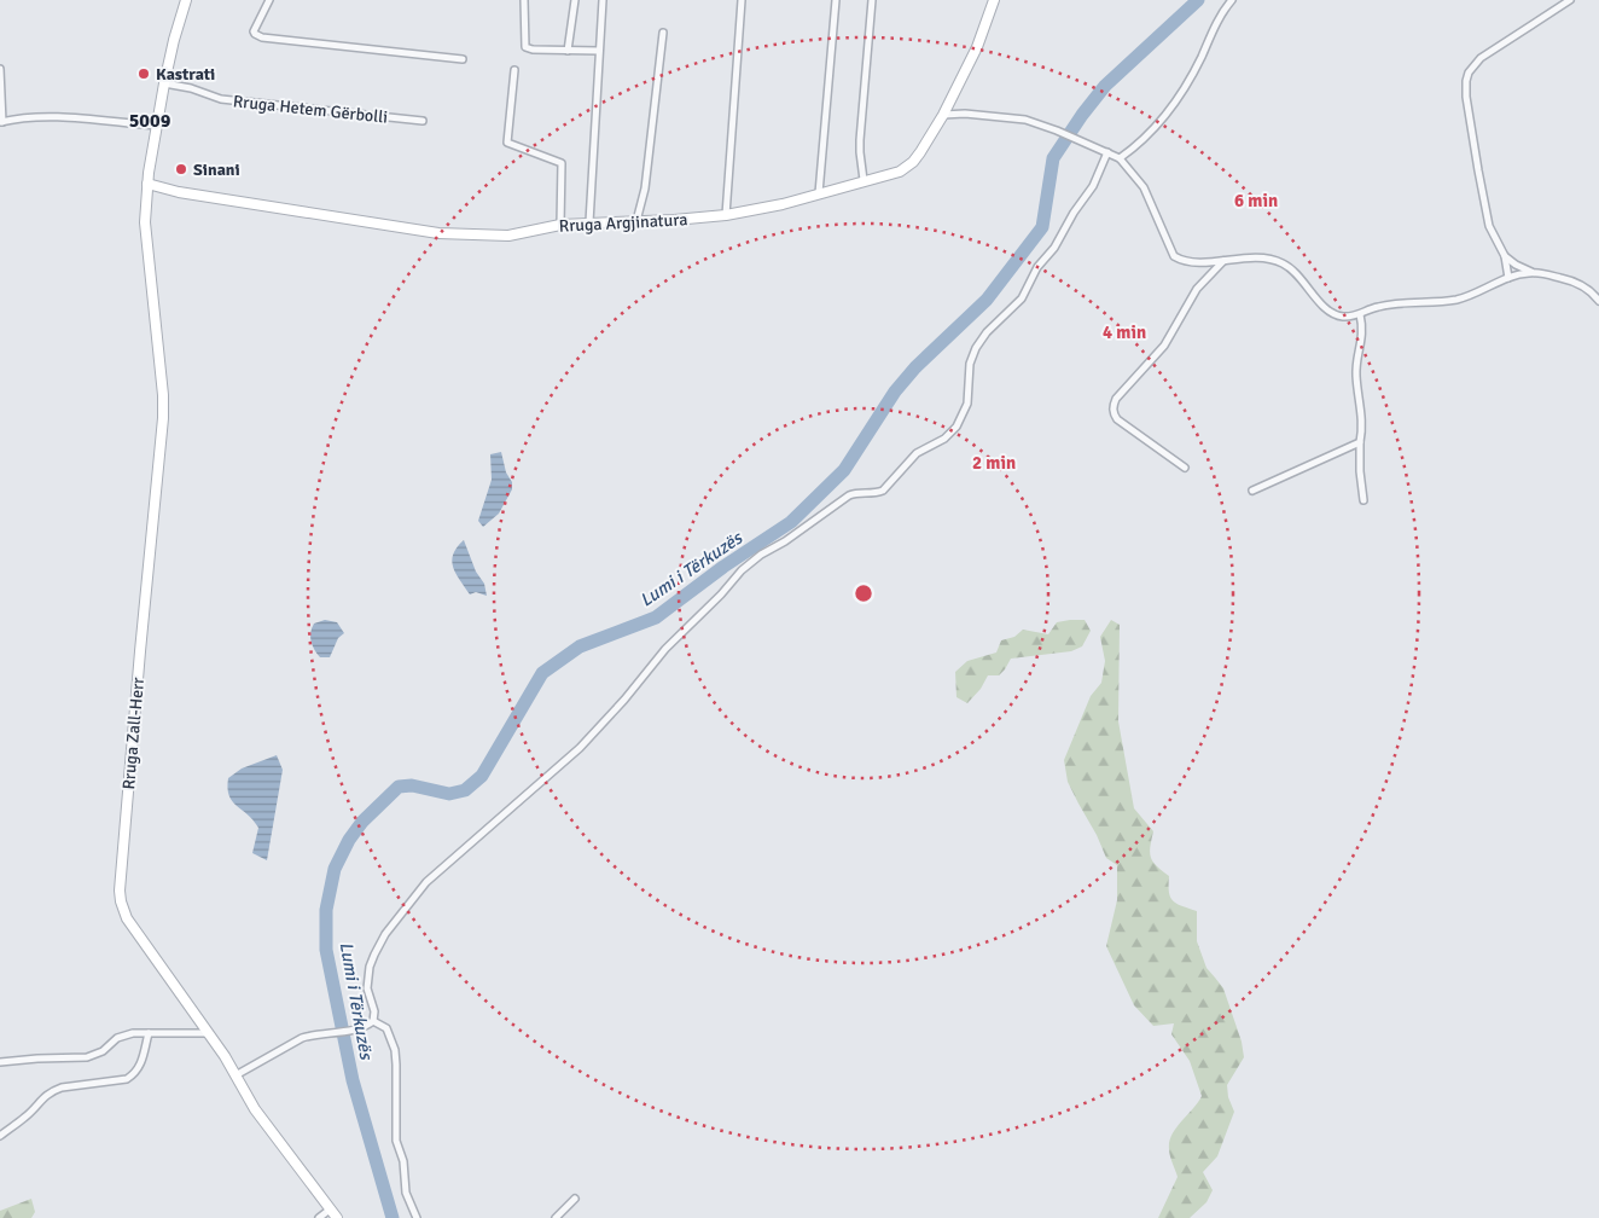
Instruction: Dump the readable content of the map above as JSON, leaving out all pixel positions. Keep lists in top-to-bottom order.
{
  "streets": {
    "main road": ["Rruga Argjinatura", "Rruga Zall-Herr"],
    "street": ["Rruga Hetem Gërbolli"]
  },
  "crossings": [
    ["Rruga Hetem Gërbolli", "Rruga Zall-Herr"],
    ["Rruga Argjinatura", "Rruga Zall-Herr"]
  ],
  "districts": ["5009"],
  "water": ["Lumi i Tërkuzës"],
  "places": ["Kastrati", "Sinani"],
  "rings": ["6 min", "4 min", "2 min"]
}
